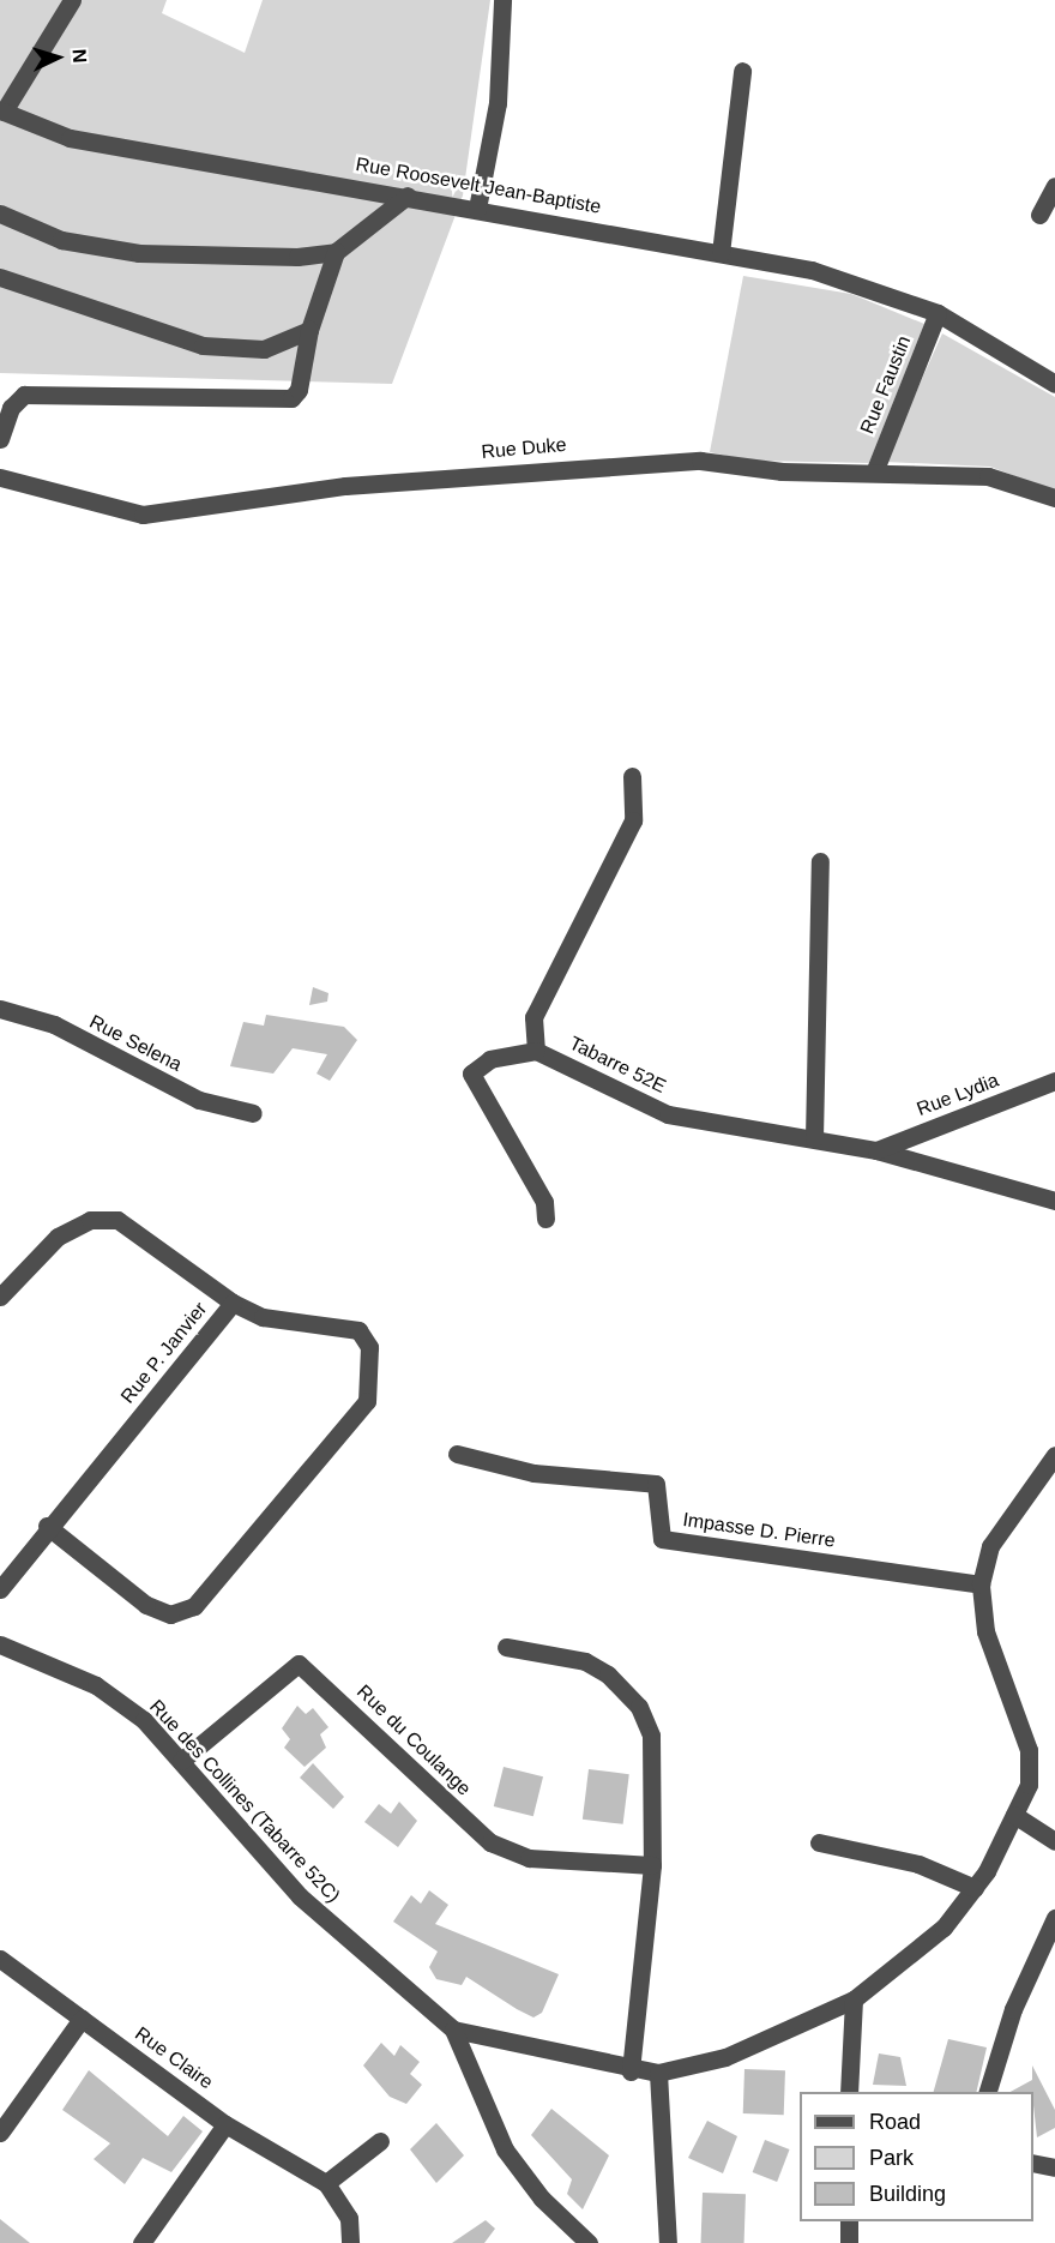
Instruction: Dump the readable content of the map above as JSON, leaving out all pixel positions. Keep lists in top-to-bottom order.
{
  "streets": {
    "street": [
      "Rue Roosevelt Jean-Baptiste",
      "Rue Faustin",
      "Rue Duke",
      "Rue Selena",
      "Tabarre 52E",
      "Rue Lydia",
      "Rue P. Janvier",
      "Impasse D. Pierre",
      "Rue du Coulange",
      "Rue des Collines (Tabarre 52C)",
      "Rue Claire"
    ]
  },
  "crossings": [
    ["Rue Roosevelt Jean-Baptiste", "Rue Faustin"],
    ["Rue Faustin", "Rue Duke"],
    ["Tabarre 52E", "Rue Lydia"],
    ["Impasse D. Pierre", "Rue des Collines (Tabarre 52C)"],
    ["Rue du Coulange", "Rue des Collines (Tabarre 52C)"]
  ],
  "legend": ["Road", "Park", "Building"],
  "north": "right"
}
